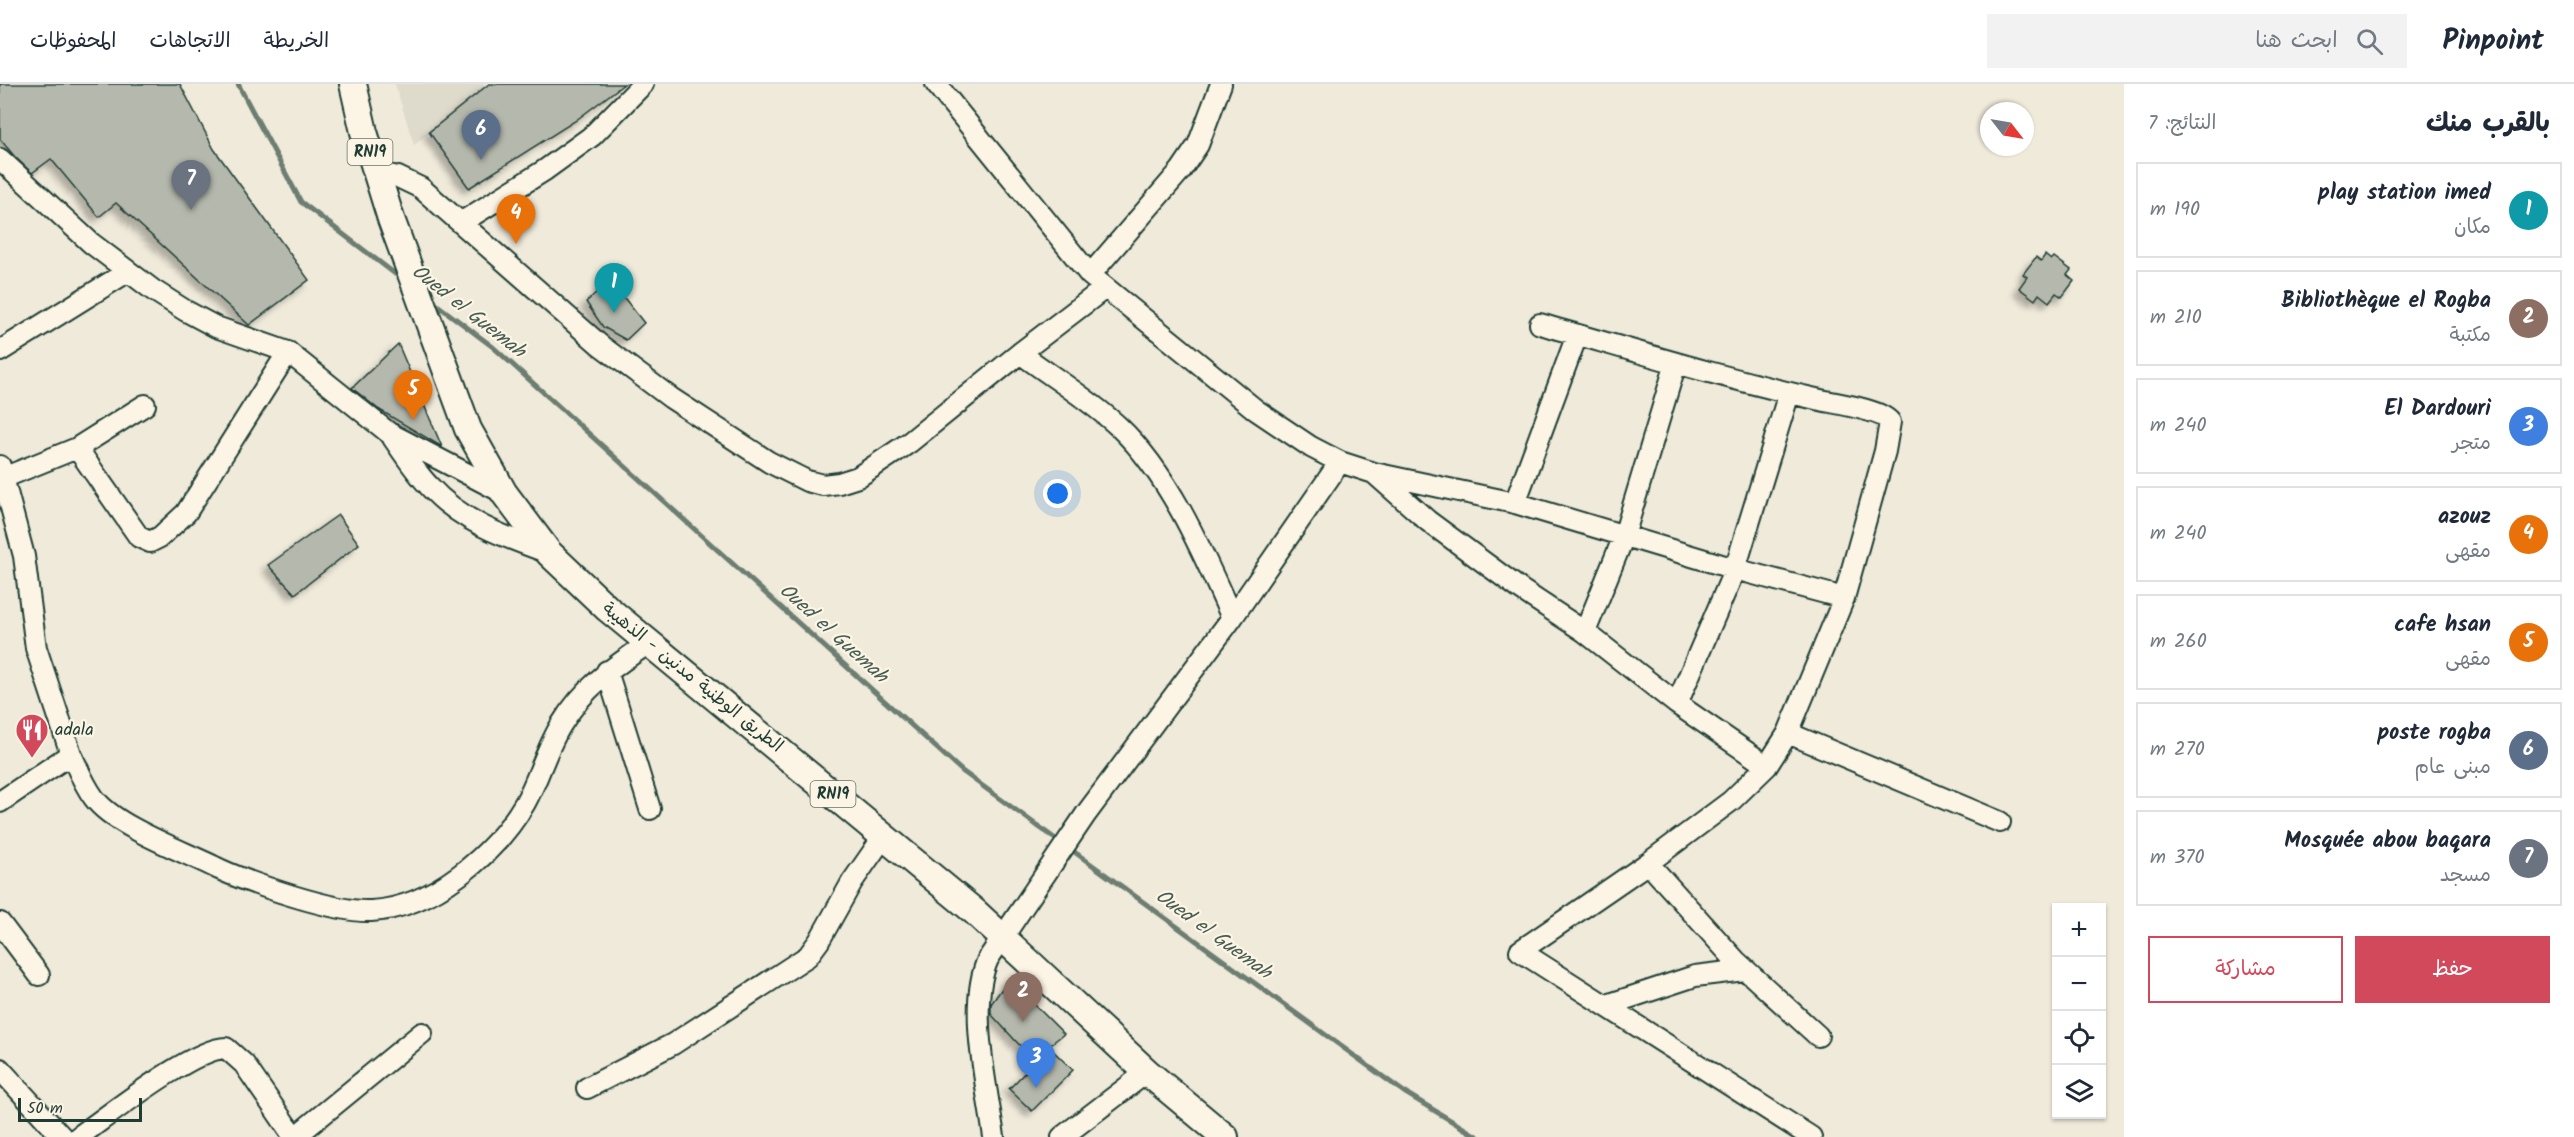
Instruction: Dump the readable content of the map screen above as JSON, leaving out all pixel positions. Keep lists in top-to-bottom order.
{
  "streets": {
    "main road": ["RN19", "الطريق الوطنية مدنين - الذهيبة"]
  },
  "water": ["Oued el Guemah"],
  "places": {
    "restaurant": ["adala"]
  },
  "scale_bar": "50 m",
  "north": "bottom right",
  "page": {
    "header": "Pinpoint",
    "search": "ابحث هنا",
    "nav": ["الخريطة", "الاتجاهات", "المحفوظات"],
    "heading": ["بالقرب منك", "النتائج: 7"],
    "pins": [
      "6",
      "7",
      "4",
      "1",
      "5",
      "2",
      "3"
    ],
    "list": [
      {
        "mark": "1",
        "name": "play station imed",
        "note": "مكان",
        "value": "190 m"
      },
      {
        "mark": "2",
        "name": "Bibliothèque el Rogba",
        "note": "مكتبة",
        "value": "210 m"
      },
      {
        "mark": "3",
        "name": "El Dardouri",
        "note": "متجر",
        "value": "240 m"
      },
      {
        "mark": "4",
        "name": "azouz",
        "note": "مقهى",
        "value": "240 m"
      },
      {
        "mark": "5",
        "name": "cafe hsan",
        "note": "مقهى",
        "value": "260 m"
      },
      {
        "mark": "6",
        "name": "poste rogba",
        "note": "مبنى عام",
        "value": "270 m"
      },
      {
        "mark": "7",
        "name": "Mosquée abou baqara",
        "note": "مسجد",
        "value": "370 m"
      }
    ],
    "map_buttons": ["+", "−"],
    "buttons": ["حفظ", "مشاركة"],
    "scale": "50 m"
  }
}
